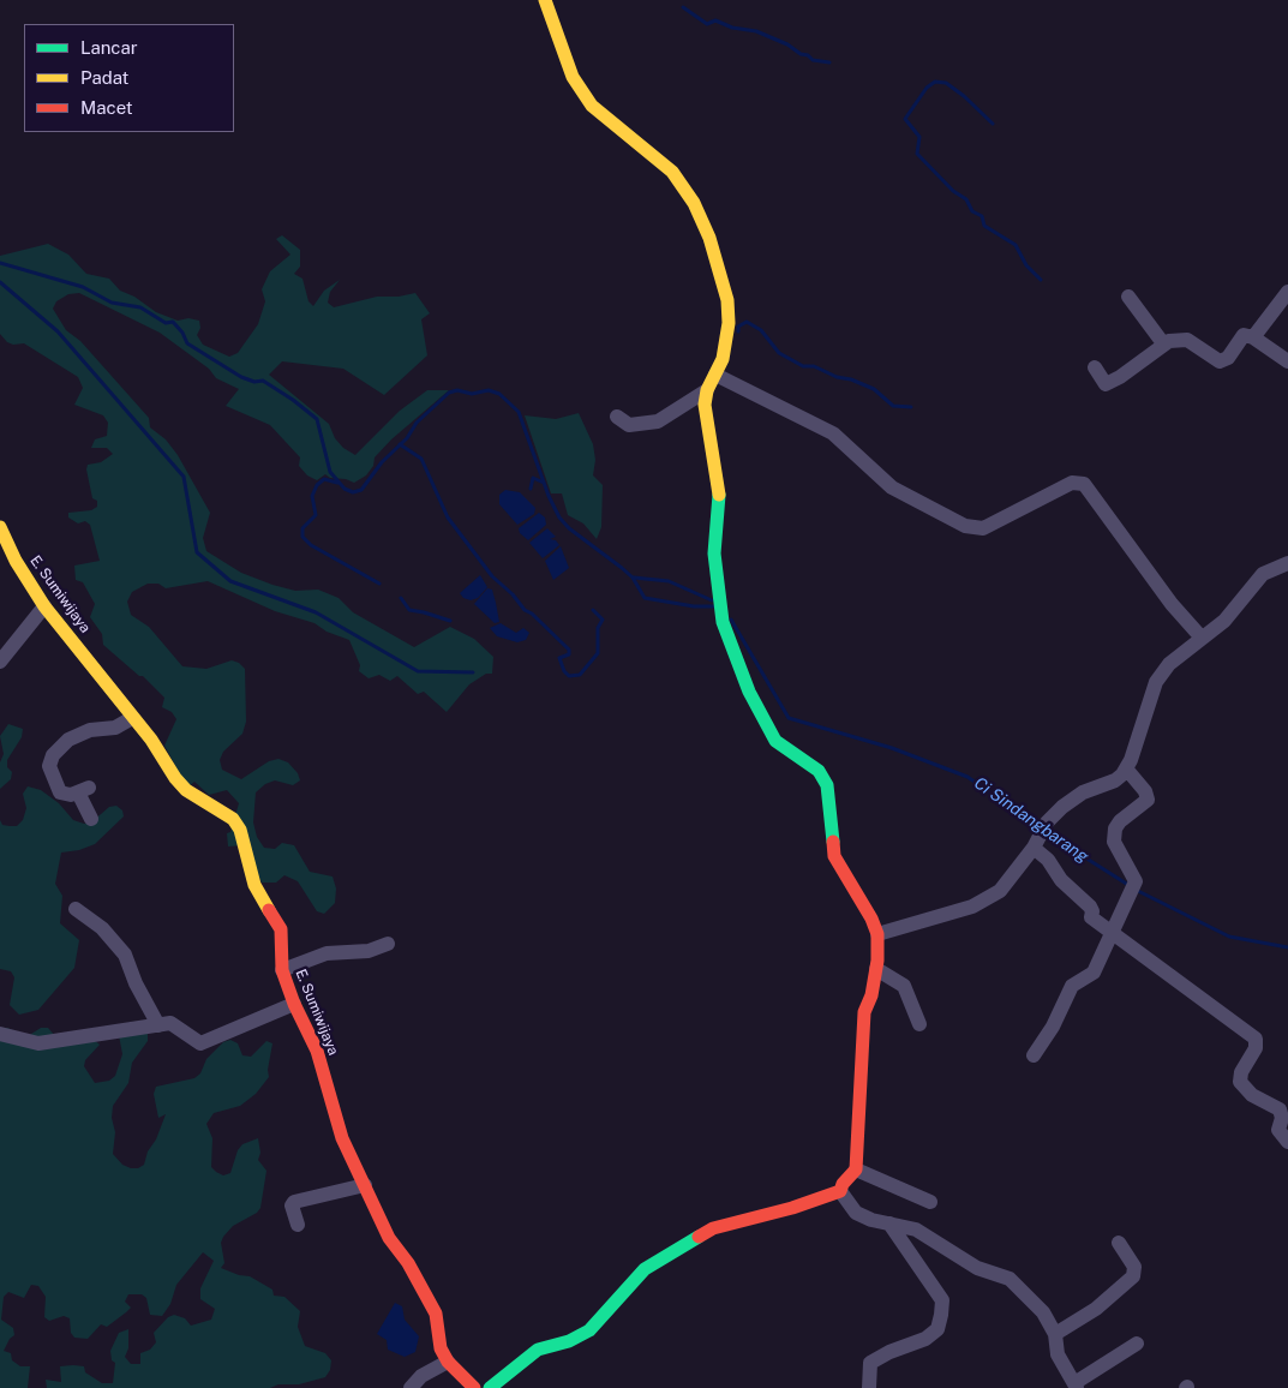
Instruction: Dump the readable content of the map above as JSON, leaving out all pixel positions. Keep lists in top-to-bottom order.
{
  "streets": {
    "street": ["E. Sumiwijaya"]
  },
  "water": ["Ci Sindangbarang"],
  "legend": ["Lancar", "Padat", "Macet"]
}
